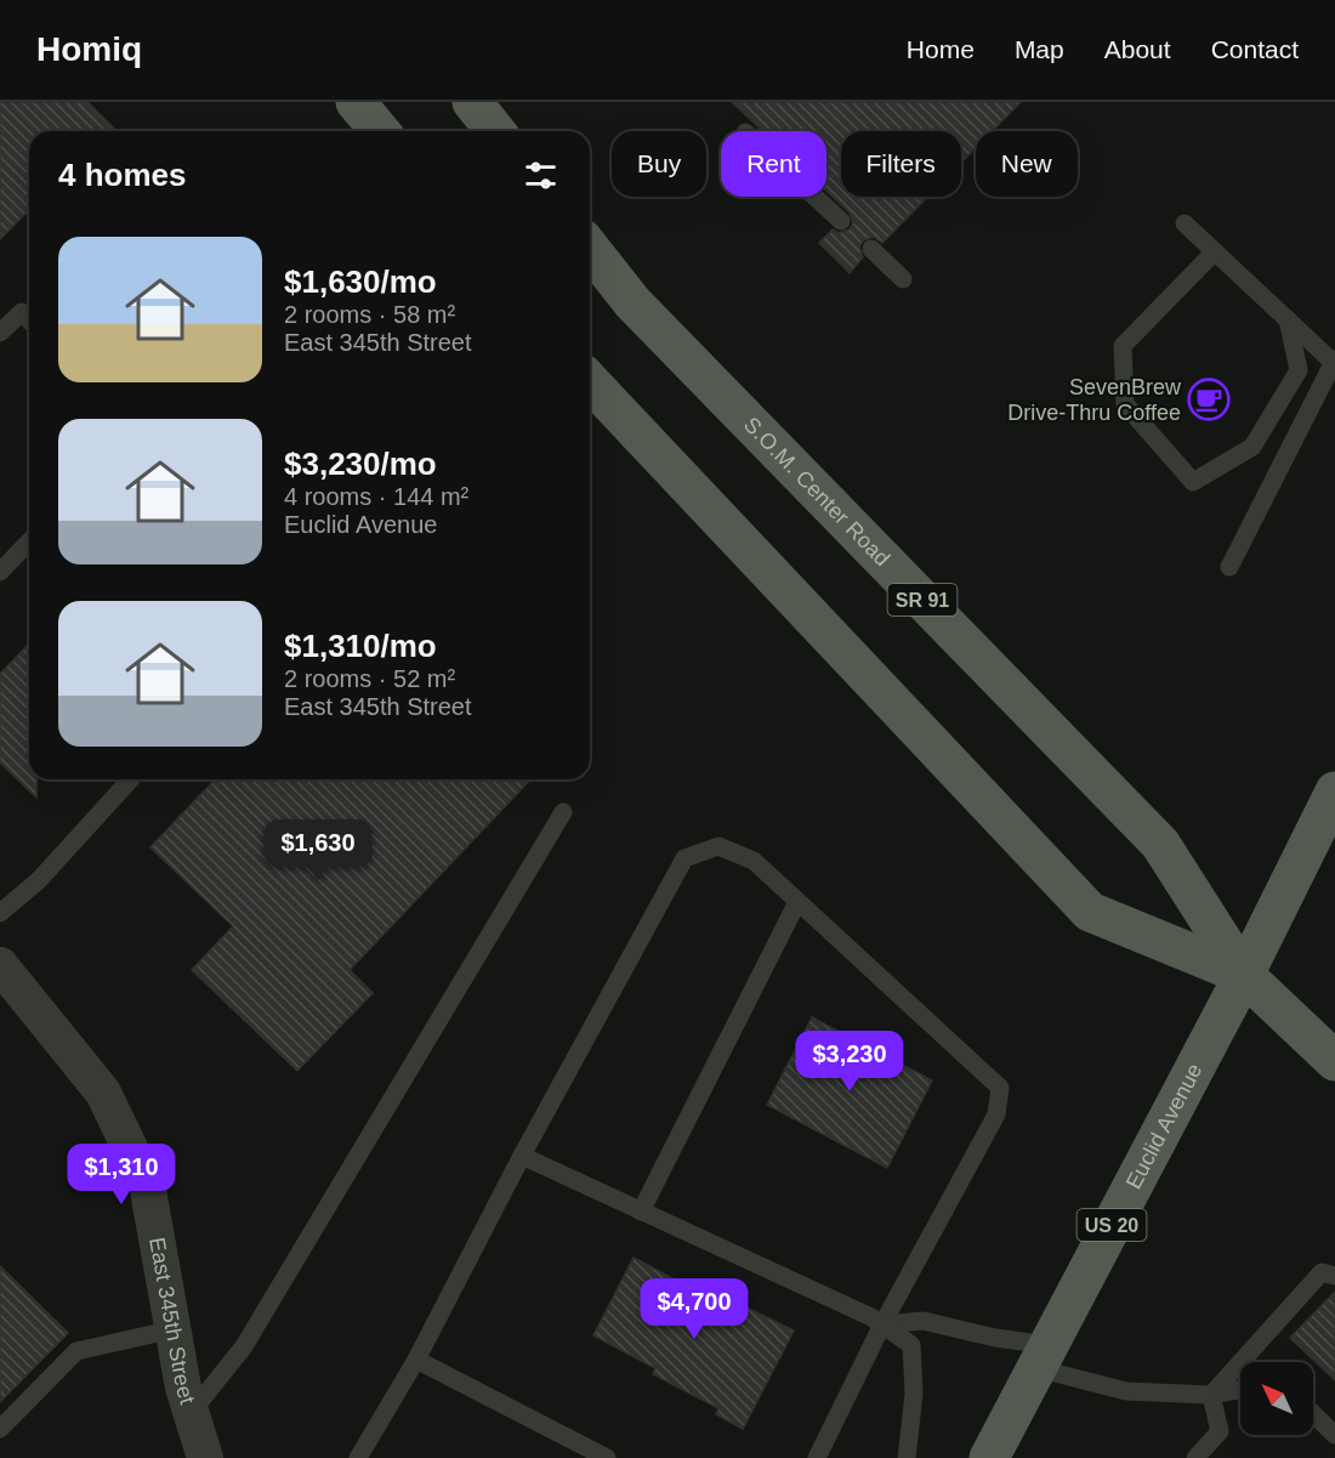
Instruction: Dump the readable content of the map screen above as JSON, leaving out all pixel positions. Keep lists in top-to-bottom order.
{
  "streets": {
    "main road": [
      "S.O.M. Center Road",
      "SR 91",
      "Euclid Avenue",
      "US 20"
    ],
    "street": ["East 345th Street"]
  },
  "crossings": [
    ["S.O.M. Center Road", "Euclid Avenue"]
  ],
  "places": {
    "cafe": ["SevenBrew Drive-Thru Coffee"]
  },
  "north": "top left",
  "page": {
    "header": "Homiq",
    "nav": [
      "Home",
      "Map",
      "About",
      "Contact"
    ],
    "chip": [
      "Buy",
      "Rent",
      "Filters",
      "New"
    ],
    "heading": "4 homes",
    "list": [
      {
        "name": "$1,630/mo",
        "note": "2 rooms · 58 m² · East 345th Street"
      },
      {
        "name": "$3,230/mo",
        "note": "4 rooms · 144 m² · Euclid Avenue"
      },
      {
        "name": "$1,310/mo",
        "note": "2 rooms · 52 m² · East 345th Street"
      }
    ],
    "price": [
      "$1,630",
      "$3,230",
      "$1,310",
      "$4,700"
    ]
  }
}
